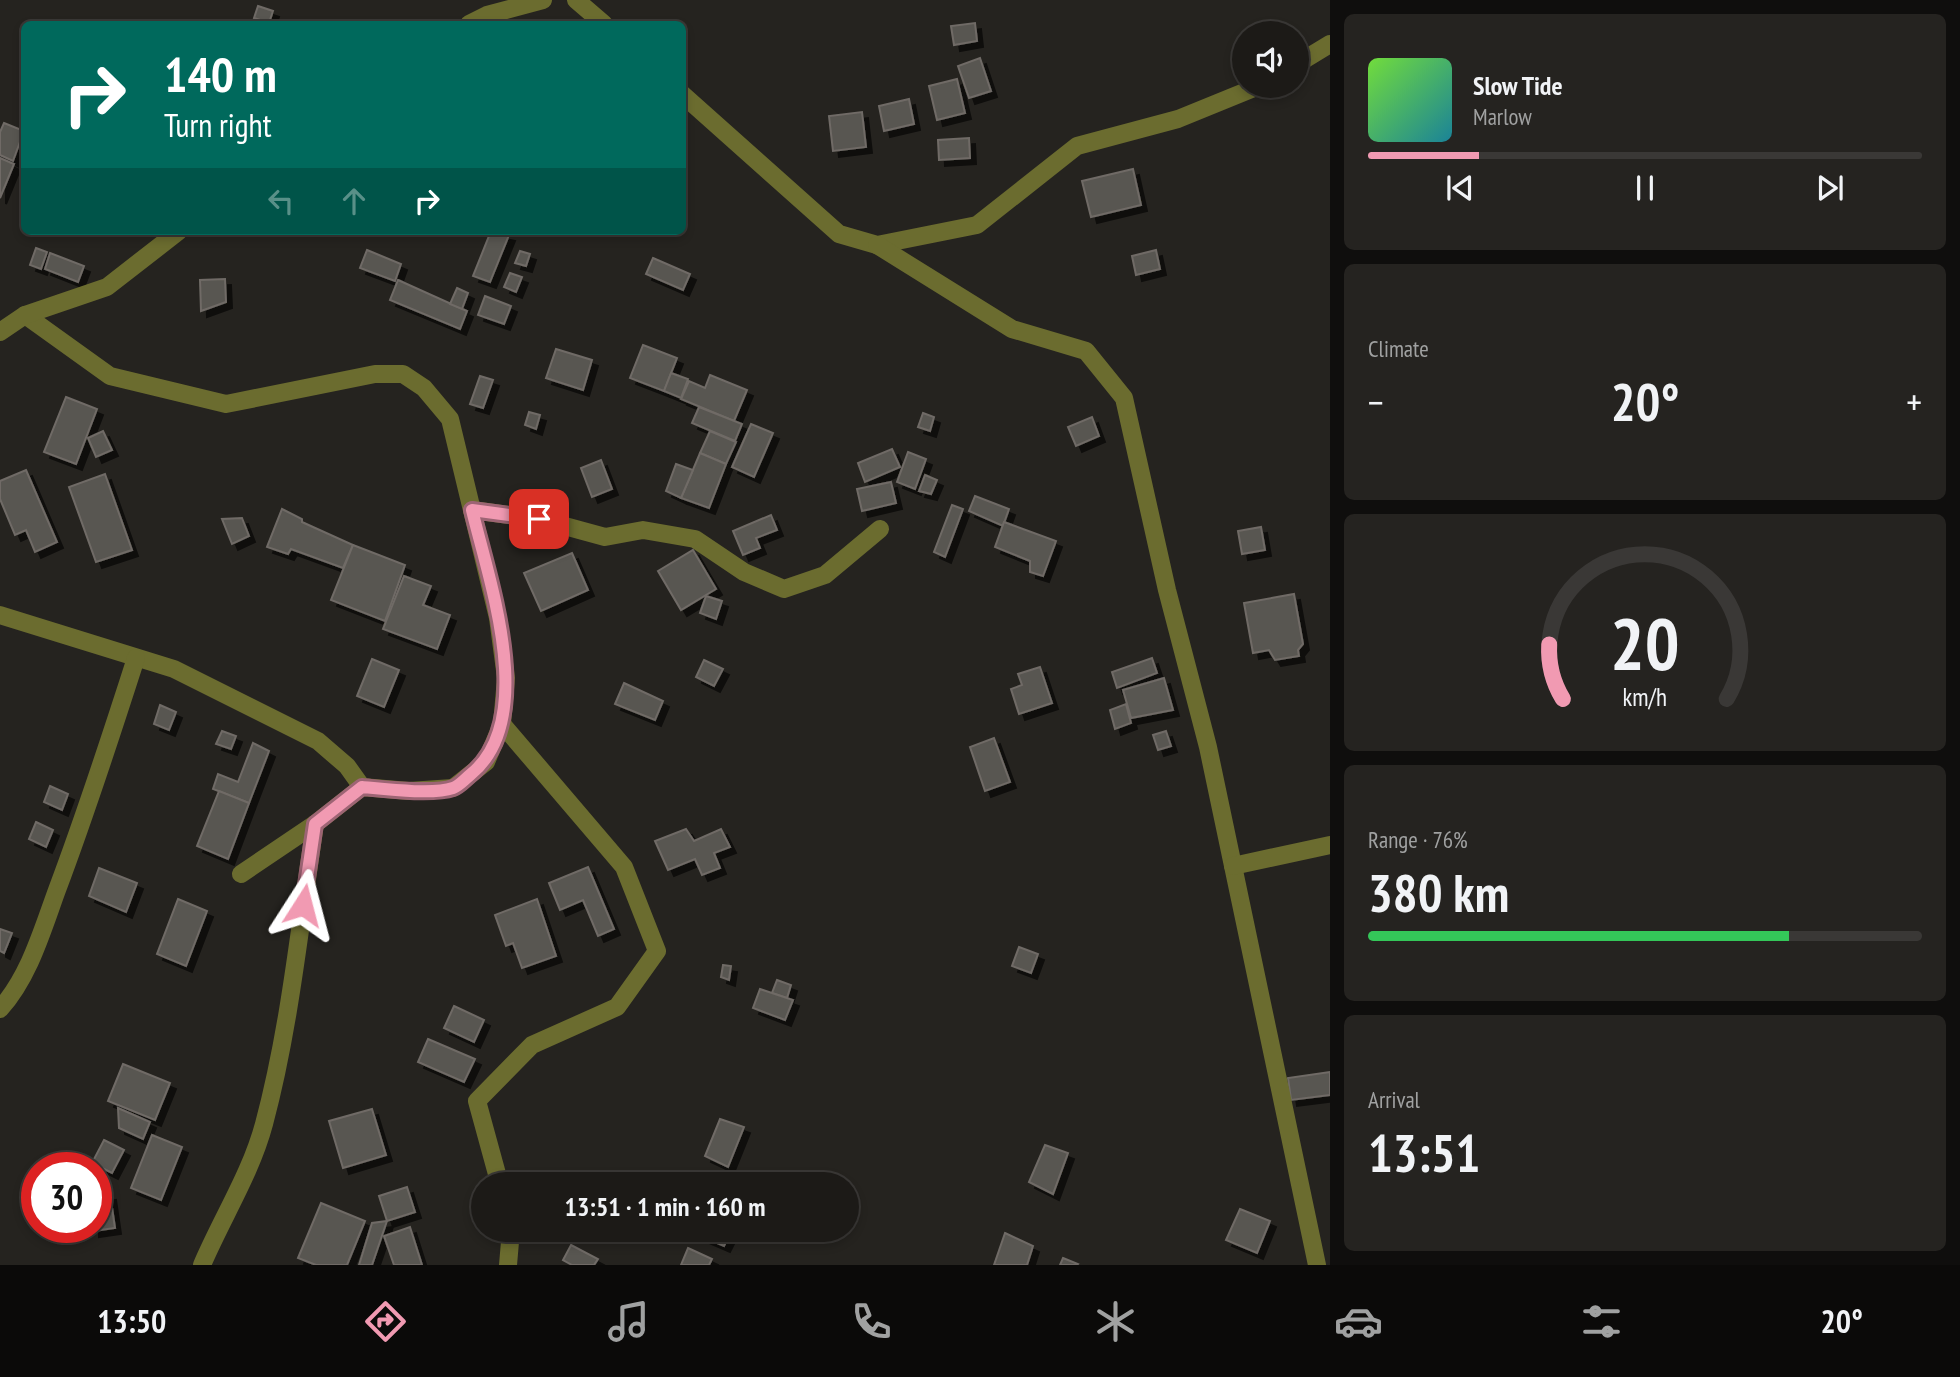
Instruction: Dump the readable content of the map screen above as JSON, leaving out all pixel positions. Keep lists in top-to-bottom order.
{
  "page": {
    "turn": ["140 m", "Turn right"],
    "song": ["Slow Tide", "Marlow"],
    "tile": [
      "Climate",
      ["Range · 76%", "380 km"],
      ["Arrival", "13:51"]
    ],
    "heat": ["−", "20°", "+"],
    "limit": "30",
    "trip": "13:51 · 1 min · 160 m",
    "tabs": ["13:50", "20°"],
    "gauge": ["20", "km/h"]
  }
}
